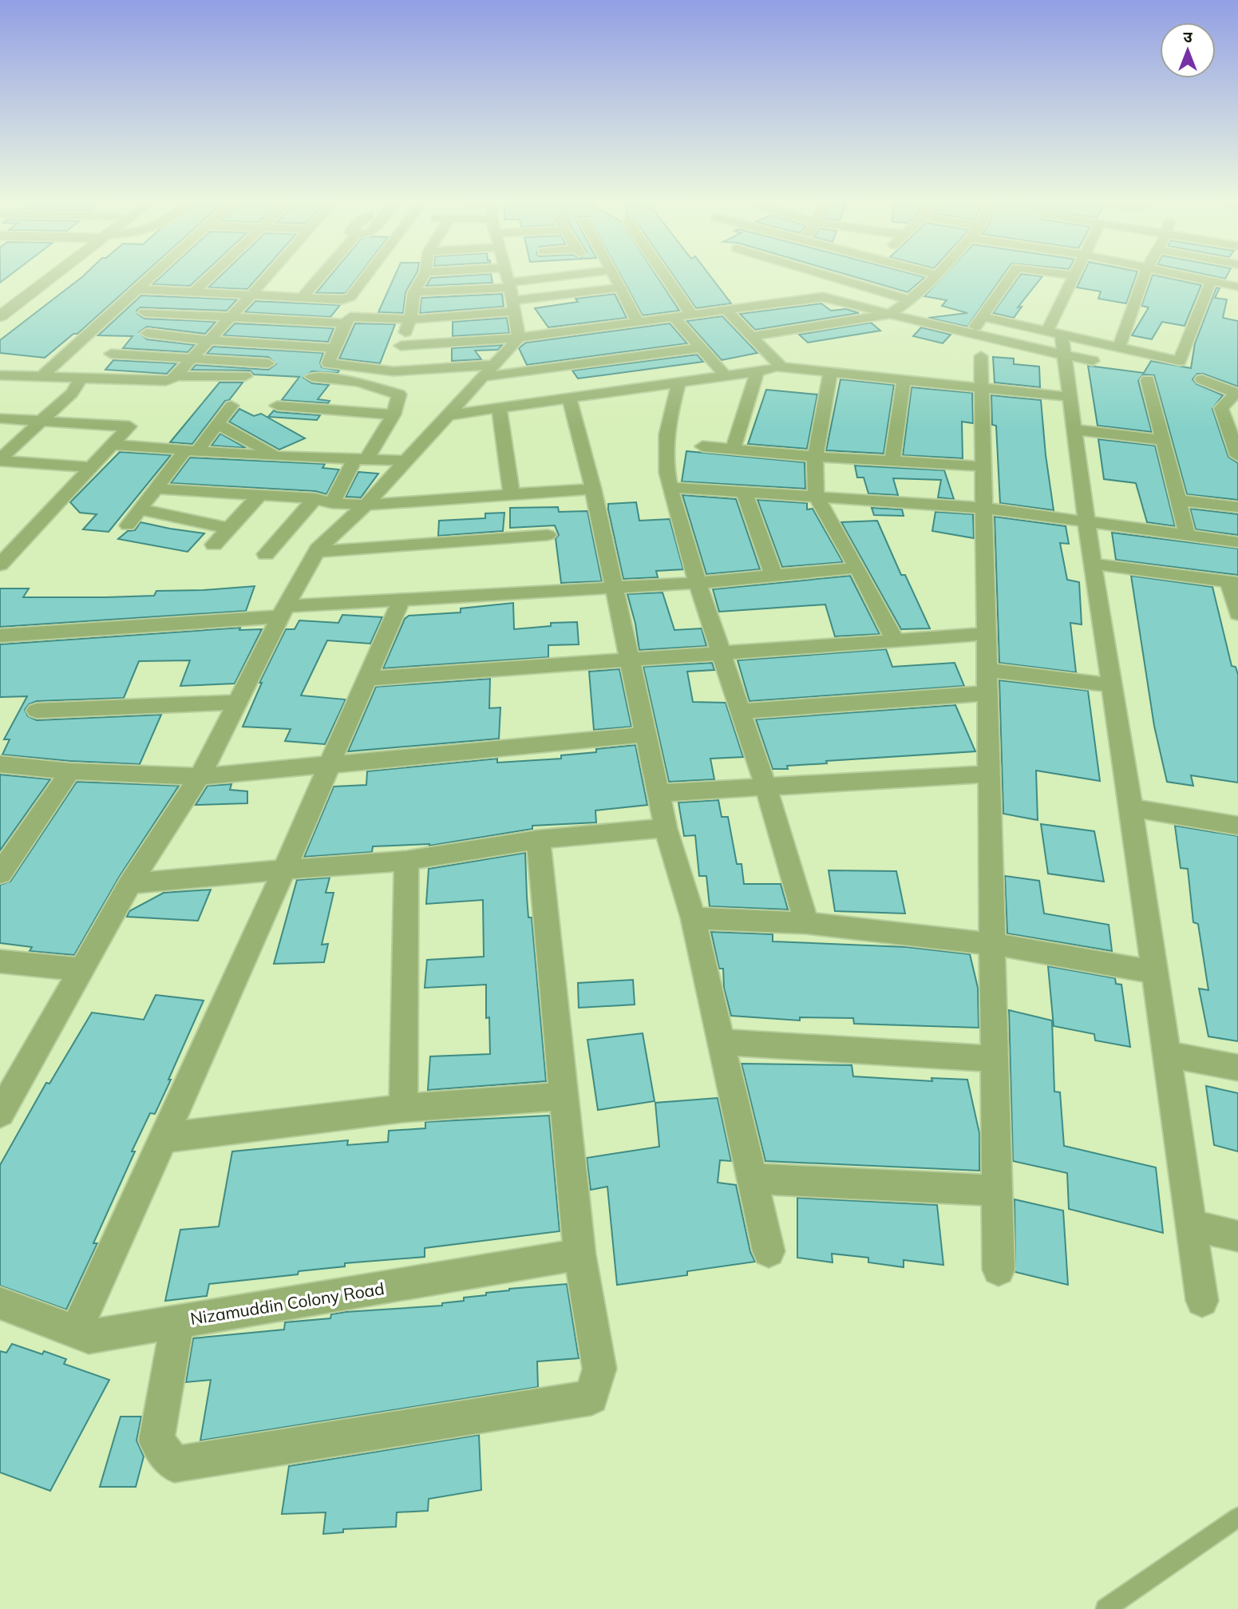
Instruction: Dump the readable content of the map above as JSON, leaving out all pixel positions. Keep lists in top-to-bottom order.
{
  "streets": {
    "street": ["Nizamuddin Colony Road"]
  },
  "north": "top"
}
